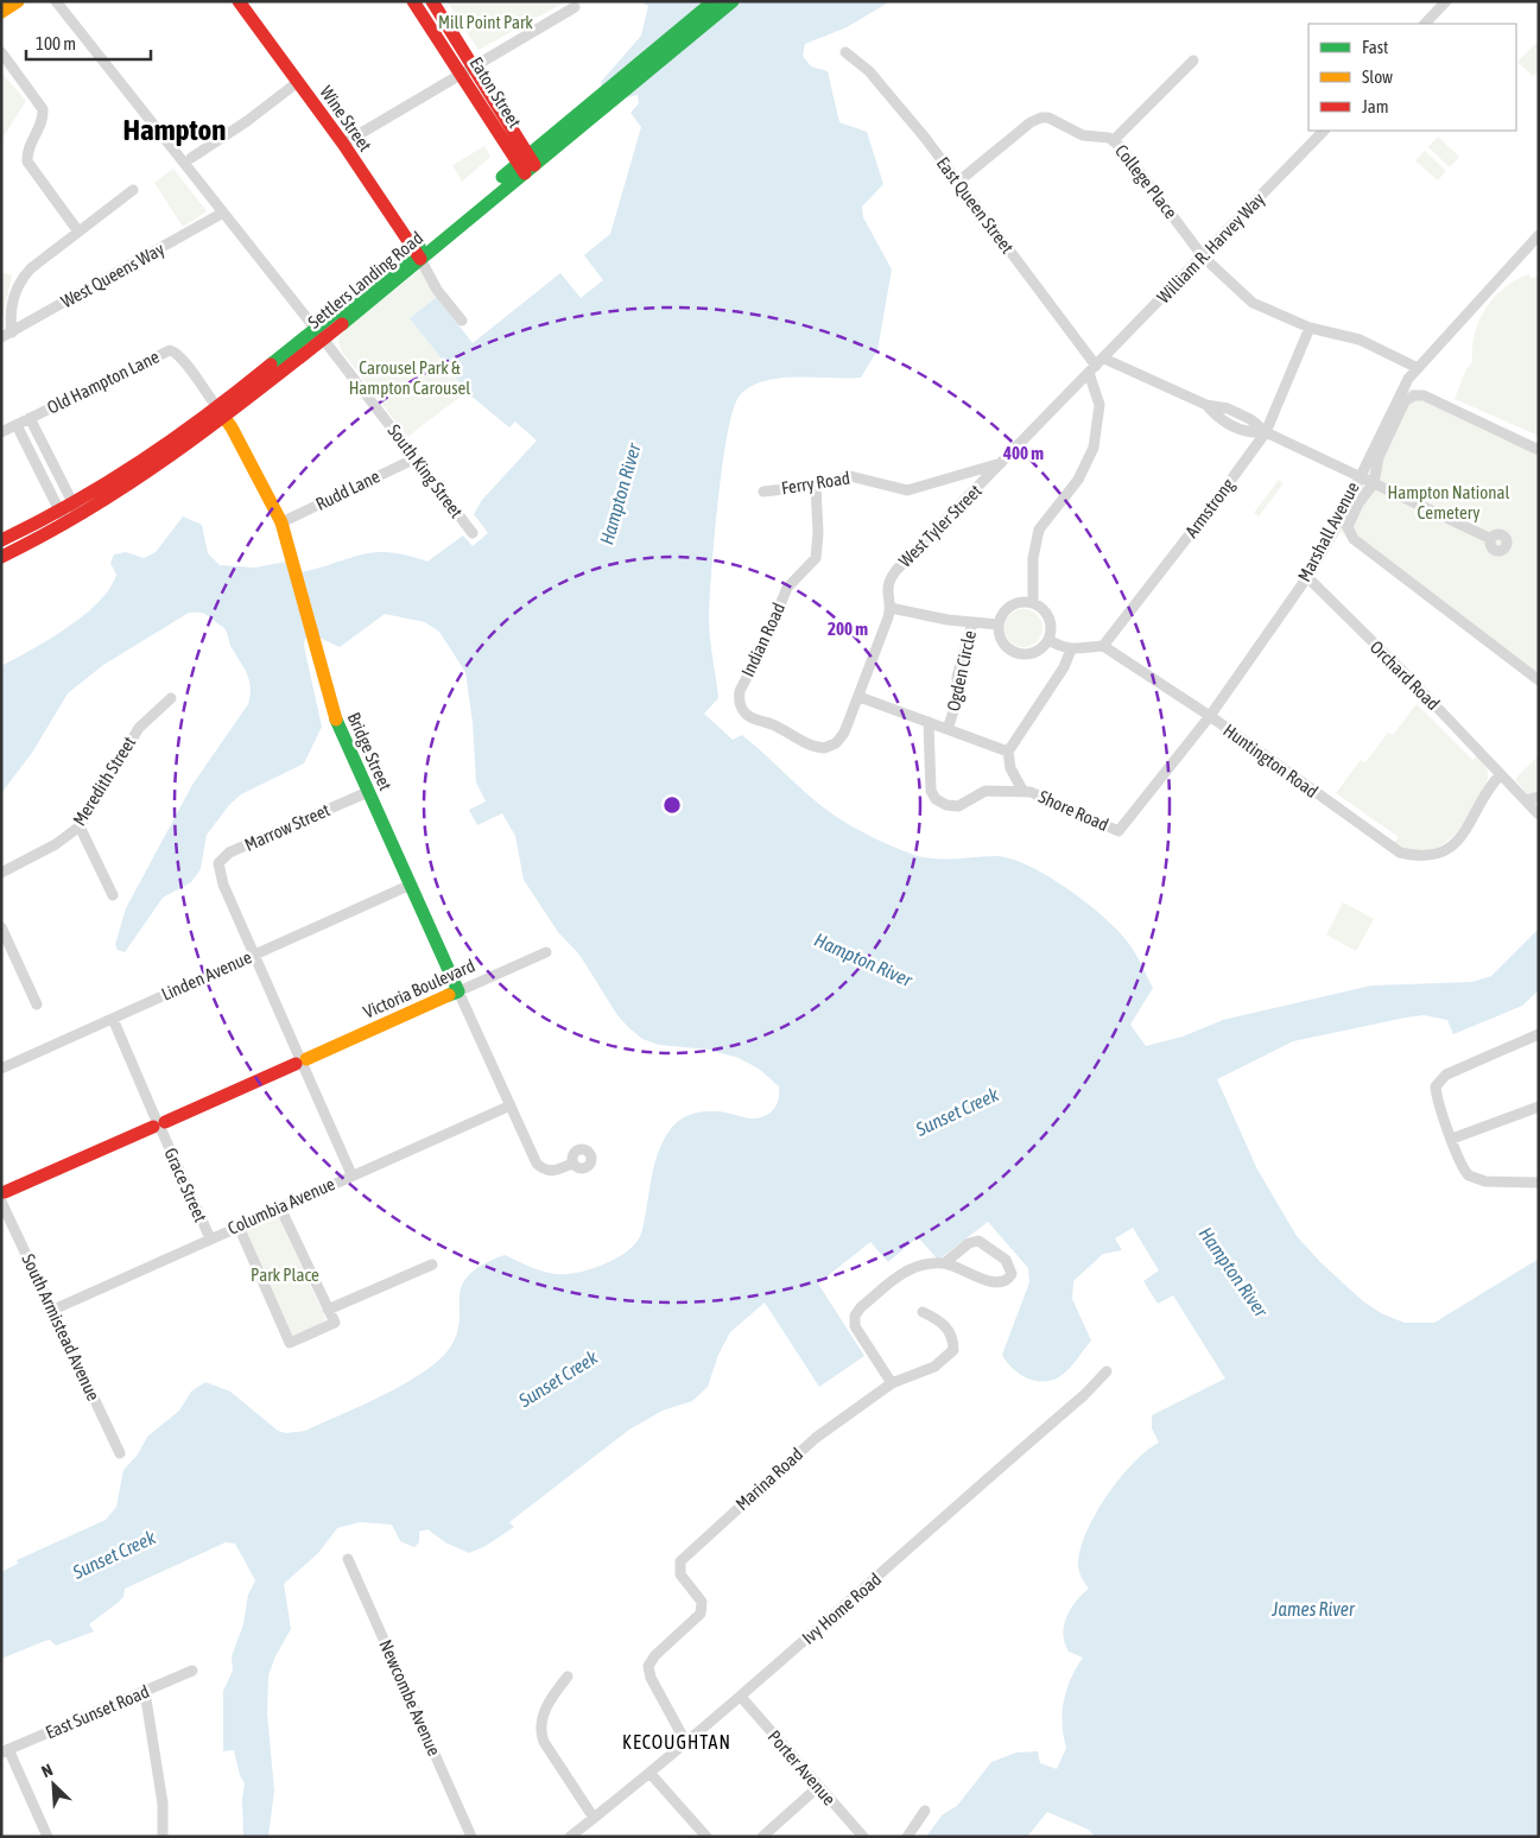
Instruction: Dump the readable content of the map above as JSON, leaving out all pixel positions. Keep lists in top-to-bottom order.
{
  "streets": {
    "main road": [
      "Eaton Street",
      "Wine Street",
      "Settlers Landing Road",
      "Bridge Street",
      "Victoria Boulevard"
    ],
    "street": [
      "College Place",
      "East Queen Street",
      "William R. Harvey Way",
      "West Queens Way",
      "Old Hampton Lane",
      "South King Street",
      "Ferry Road",
      "Rudd Lane",
      "Armstrong",
      "West Tyler Street",
      "Marshall Avenue",
      "Indian Road",
      "Ogden Circle",
      "Orchard Road",
      "Huntington Road",
      "Meredith Street",
      "Shore Road",
      "Marrow Street",
      "Linden Avenue",
      "Grace Street",
      "Columbia Avenue",
      "South Armistead Avenue",
      "Marina Road",
      "Ivy Home Road",
      "Newcombe Avenue",
      "East Sunset Road",
      "Porter Avenue"
    ]
  },
  "crossings": [
    ["Eaton Street", "Settlers Landing Road"],
    ["Wine Street", "Settlers Landing Road"],
    ["College Place", "East Queen Street"],
    ["College Place", "William R. Harvey Way"],
    ["College Place", "Armstrong"],
    ["College Place", "Marshall Avenue"],
    ["East Queen Street", "William R. Harvey Way"],
    ["East Queen Street", "West Tyler Street"],
    ["William R. Harvey Way", "West Tyler Street"],
    ["West Queens Way", "South King Street"],
    ["Settlers Landing Road", "Old Hampton Lane"],
    ["Settlers Landing Road", "South King Street"],
    ["Settlers Landing Road", "Bridge Street"],
    ["Old Hampton Lane", "Bridge Street"],
    ["South King Street", "Rudd Lane"],
    ["Ferry Road", "West Tyler Street"],
    ["Ferry Road", "Indian Road"],
    ["Rudd Lane", "Bridge Street"],
    ["Armstrong", "Huntington Road"],
    ["West Tyler Street", "Indian Road"],
    ["West Tyler Street", "Ogden Circle"],
    ["Marshall Avenue", "Orchard Road"],
    ["Marshall Avenue", "Huntington Road"],
    ["Marshall Avenue", "Shore Road"],
    ["Orchard Road", "Huntington Road"],
    ["Bridge Street", "Marrow Street"],
    ["Bridge Street", "Linden Avenue"],
    ["Bridge Street", "Victoria Boulevard"],
    ["Bridge Street", "Columbia Avenue"],
    ["Marrow Street", "Linden Avenue"],
    ["Linden Avenue", "Grace Street"],
    ["Victoria Boulevard", "Grace Street"],
    ["Victoria Boulevard", "South Armistead Avenue"],
    ["Grace Street", "Columbia Avenue"],
    ["Columbia Avenue", "South Armistead Avenue"],
    ["Marina Road", "Ivy Home Road"],
    ["Ivy Home Road", "Porter Avenue"]
  ],
  "districts": ["Hampton", "KECOUGHTAN"],
  "water": ["Hampton River", "Sunset Creek", "James River"],
  "parks": [
    "Mill Point Park",
    "Carousel Park & Hampton Carousel",
    "Hampton National Cemetery",
    "Park Place"
  ],
  "legend": ["Fast", "Slow", "Jam"],
  "scale_bar": "100 m",
  "north": "top left",
  "rings": ["400 m", "200 m"]
}
